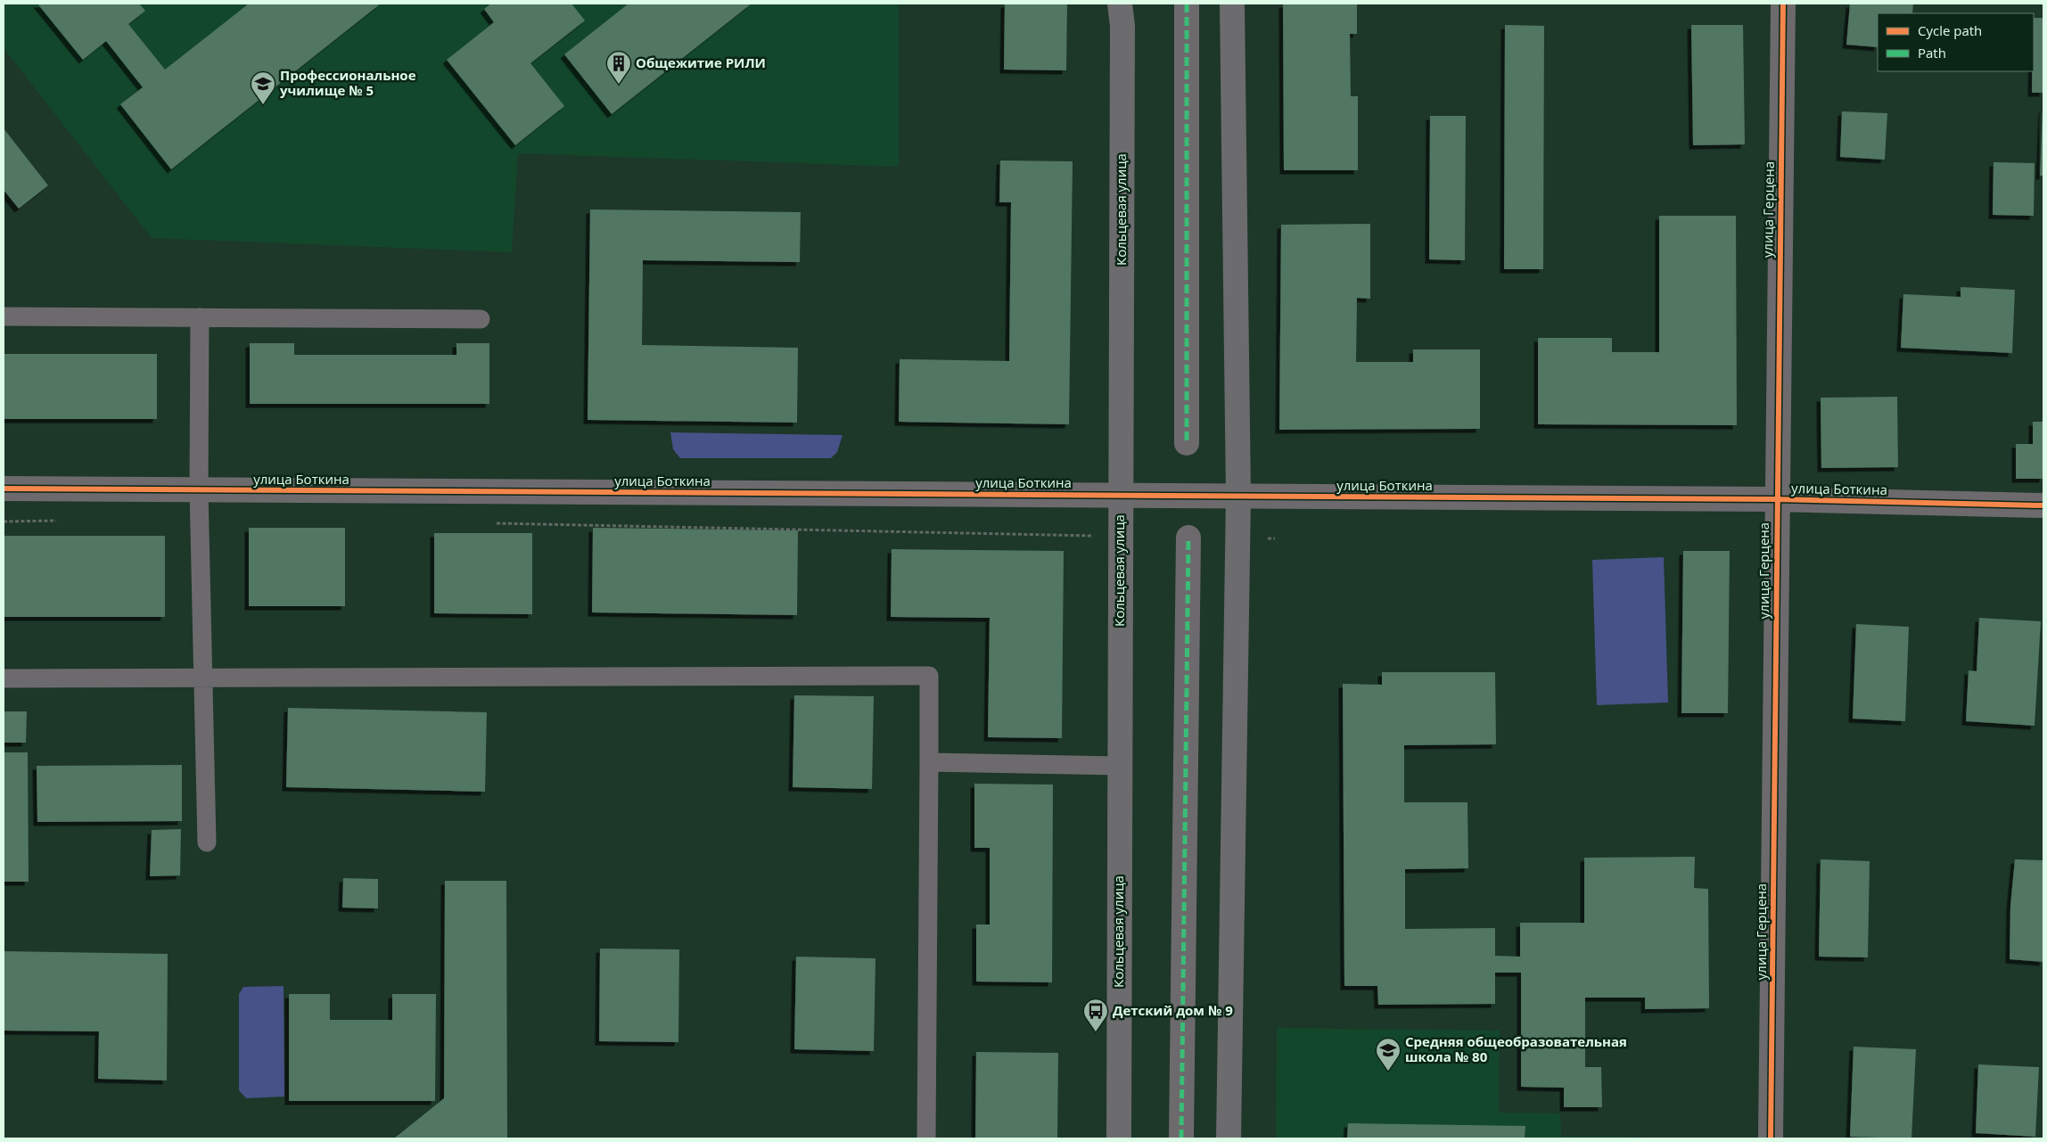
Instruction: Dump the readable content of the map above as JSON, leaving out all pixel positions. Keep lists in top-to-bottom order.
{
  "streets": {
    "main road": ["Кольцевая улица"],
    "street": ["улица Герцена", "улица Боткина"]
  },
  "crossings": [
    ["Кольцевая улица", "улица Боткина"],
    ["улица Герцена", "улица Боткина"]
  ],
  "places": {
    "building": ["Общежитие РИЛИ"],
    "school or university": ["Профессиональное училище № 5", "Средняя общеобразовательная школа № 80"],
    "bus stop": ["Детский дом № 9"]
  },
  "legend": ["Cycle path", "Path"]
}
